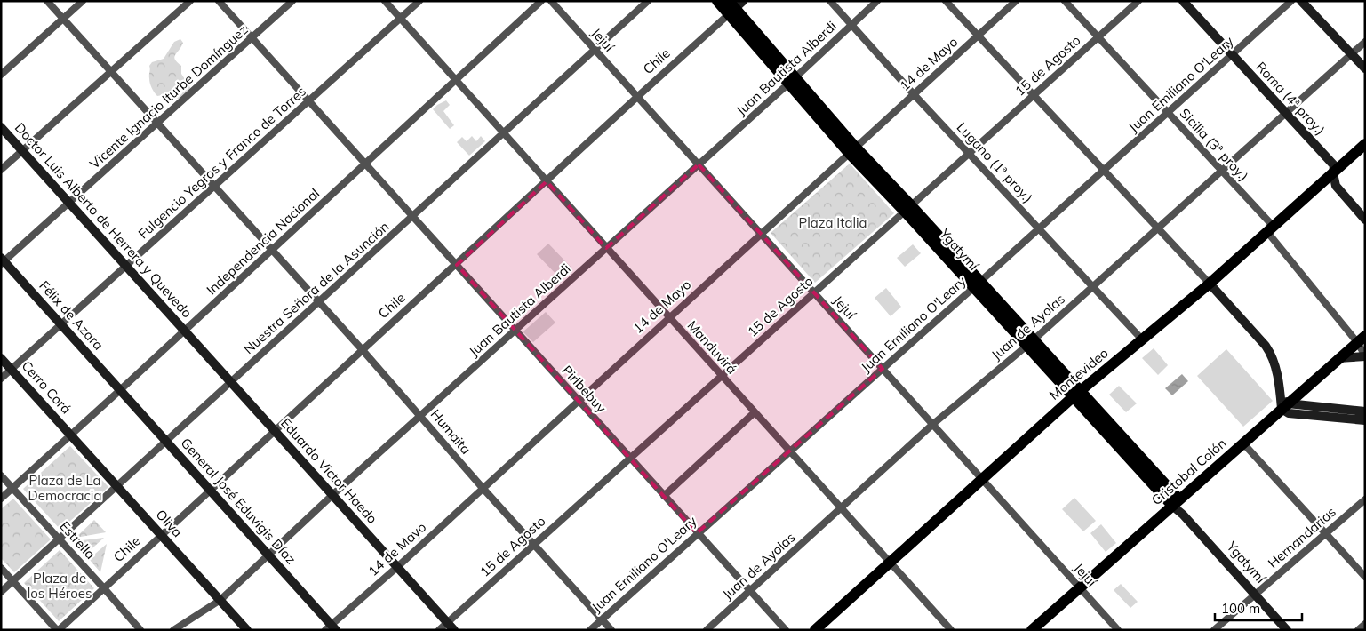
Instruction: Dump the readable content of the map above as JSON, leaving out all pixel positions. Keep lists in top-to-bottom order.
{
  "streets": {
    "main road": ["Ygatymí", "Montevideo", "Cristobal Colón"],
    "street": [
      "Jejuí",
      "Chile",
      "14 de Mayo",
      "15 de Agosto",
      "Juan Bautista Alberdi",
      "Juan Emiliano O'Leary",
      "Vicente Ignacio Iturbe Domínguez",
      "Roma (4ª proy.)",
      "Sicilia (3ª proy.)",
      "Fulgencio Yegros y Franco de Torres",
      "Lugano (1ª proy.)",
      "Doctor Luis Alberto de Herrera y Quevedo",
      "Independencia Nacional",
      "Nuestra Señora de la Asunción",
      "Félix de Azara",
      "Juan de Ayolas",
      "Manduvirá",
      "Cerro Corá",
      "Piribebuy",
      "Humaita",
      "Eduardo Victor Haedo",
      "General José Eduvigis Díaz",
      "Oliva",
      "Hernandarias",
      "Estrella"
    ]
  },
  "crossings": [
    ["Jejuí", "Chile"],
    ["Jejuí", "14 de Mayo"],
    ["Jejuí", "15 de Agosto"],
    ["Jejuí", "Juan Bautista Alberdi"],
    ["Jejuí", "Juan Emiliano O'Leary"],
    ["Jejuí", "Nuestra Señora de la Asunción"],
    ["Jejuí", "Juan de Ayolas"],
    ["Jejuí", "Montevideo"],
    ["Jejuí", "Cristobal Colón"],
    ["Chile", "Ygatymí"],
    ["Chile", "Manduvirá"],
    ["Chile", "Piribebuy"],
    ["Chile", "Humaita"],
    ["Chile", "Eduardo Victor Haedo"],
    ["Chile", "General José Eduvigis Díaz"],
    ["Chile", "Oliva"],
    ["Chile", "Estrella"],
    ["14 de Mayo", "Lugano (1ª proy.)"],
    ["14 de Mayo", "Ygatymí"],
    ["14 de Mayo", "Manduvirá"],
    ["14 de Mayo", "Piribebuy"],
    ["14 de Mayo", "Humaita"],
    ["14 de Mayo", "Eduardo Victor Haedo"],
    ["14 de Mayo", "General José Eduvigis Díaz"],
    ["15 de Agosto", "Sicilia (3ª proy.)"],
    ["15 de Agosto", "Lugano (1ª proy.)"],
    ["15 de Agosto", "Ygatymí"],
    ["15 de Agosto", "Manduvirá"],
    ["15 de Agosto", "Piribebuy"],
    ["15 de Agosto", "Humaita"],
    ["15 de Agosto", "Eduardo Victor Haedo"],
    ["Juan Bautista Alberdi", "Lugano (1ª proy.)"],
    ["Juan Bautista Alberdi", "Ygatymí"],
    ["Juan Bautista Alberdi", "Manduvirá"],
    ["Juan Bautista Alberdi", "Piribebuy"],
    ["Juan Bautista Alberdi", "Humaita"],
    ["Juan Bautista Alberdi", "Eduardo Victor Haedo"],
    ["Juan Bautista Alberdi", "General José Eduvigis Díaz"],
    ["Juan Bautista Alberdi", "Oliva"],
    ["Juan Emiliano O'Leary", "Roma (4ª proy.)"],
    ["Juan Emiliano O'Leary", "Sicilia (3ª proy.)"],
    ["Juan Emiliano O'Leary", "Lugano (1ª proy.)"],
    ["Juan Emiliano O'Leary", "Ygatymí"],
    ["Juan Emiliano O'Leary", "Manduvirá"],
    ["Juan Emiliano O'Leary", "Piribebuy"],
    ["Juan Emiliano O'Leary", "Humaita"],
    ["Vicente Ignacio Iturbe Domínguez", "Doctor Luis Alberto de Herrera y Quevedo"],
    ["Vicente Ignacio Iturbe Domínguez", "Félix de Azara"],
    ["Vicente Ignacio Iturbe Domínguez", "Piribebuy"],
    ["Vicente Ignacio Iturbe Domínguez", "Humaita"],
    ["Roma (4ª proy.)", "Juan de Ayolas"],
    ["Roma (4ª proy.)", "Montevideo"],
    ["Sicilia (3ª proy.)", "Juan de Ayolas"],
    ["Sicilia (3ª proy.)", "Montevideo"],
    ["Sicilia (3ª proy.)", "Cristobal Colón"],
    ["Fulgencio Yegros y Franco de Torres", "Doctor Luis Alberto de Herrera y Quevedo"],
    ["Fulgencio Yegros y Franco de Torres", "Félix de Azara"],
    ["Fulgencio Yegros y Franco de Torres", "Manduvirá"],
    ["Fulgencio Yegros y Franco de Torres", "Cerro Corá"],
    ["Fulgencio Yegros y Franco de Torres", "Piribebuy"],
    ["Fulgencio Yegros y Franco de Torres", "Humaita"],
    ["Lugano (1ª proy.)", "Juan de Ayolas"],
    ["Lugano (1ª proy.)", "Montevideo"],
    ["Doctor Luis Alberto de Herrera y Quevedo", "Independencia Nacional"],
    ["Doctor Luis Alberto de Herrera y Quevedo", "Eduardo Victor Haedo"],
    ["Independencia Nacional", "Félix de Azara"],
    ["Independencia Nacional", "Manduvirá"],
    ["Independencia Nacional", "Cerro Corá"],
    ["Independencia Nacional", "Piribebuy"],
    ["Independencia Nacional", "Humaita"],
    ["Independencia Nacional", "Eduardo Victor Haedo"],
    ["Independencia Nacional", "General José Eduvigis Díaz"],
    ["Independencia Nacional", "Oliva"],
    ["Independencia Nacional", "Estrella"],
    ["Ygatymí", "Juan de Ayolas"],
    ["Ygatymí", "Montevideo"],
    ["Ygatymí", "Cristobal Colón"],
    ["Ygatymí", "Hernandarias"],
    ["Nuestra Señora de la Asunción", "Manduvirá"],
    ["Nuestra Señora de la Asunción", "Piribebuy"],
    ["Nuestra Señora de la Asunción", "Humaita"],
    ["Nuestra Señora de la Asunción", "Eduardo Victor Haedo"],
    ["Nuestra Señora de la Asunción", "General José Eduvigis Díaz"],
    ["Nuestra Señora de la Asunción", "Oliva"],
    ["Nuestra Señora de la Asunción", "Estrella"],
    ["Félix de Azara", "General José Eduvigis Díaz"],
    ["Juan de Ayolas", "Manduvirá"],
    ["Juan de Ayolas", "Piribebuy"],
    ["Manduvirá", "Montevideo"],
    ["Cerro Corá", "Oliva"]
  ],
  "parks": ["Plaza Italia", "Plaza de La Democracia", "Plaza de los Héroes"],
  "scale_bar": "100 m"
}
